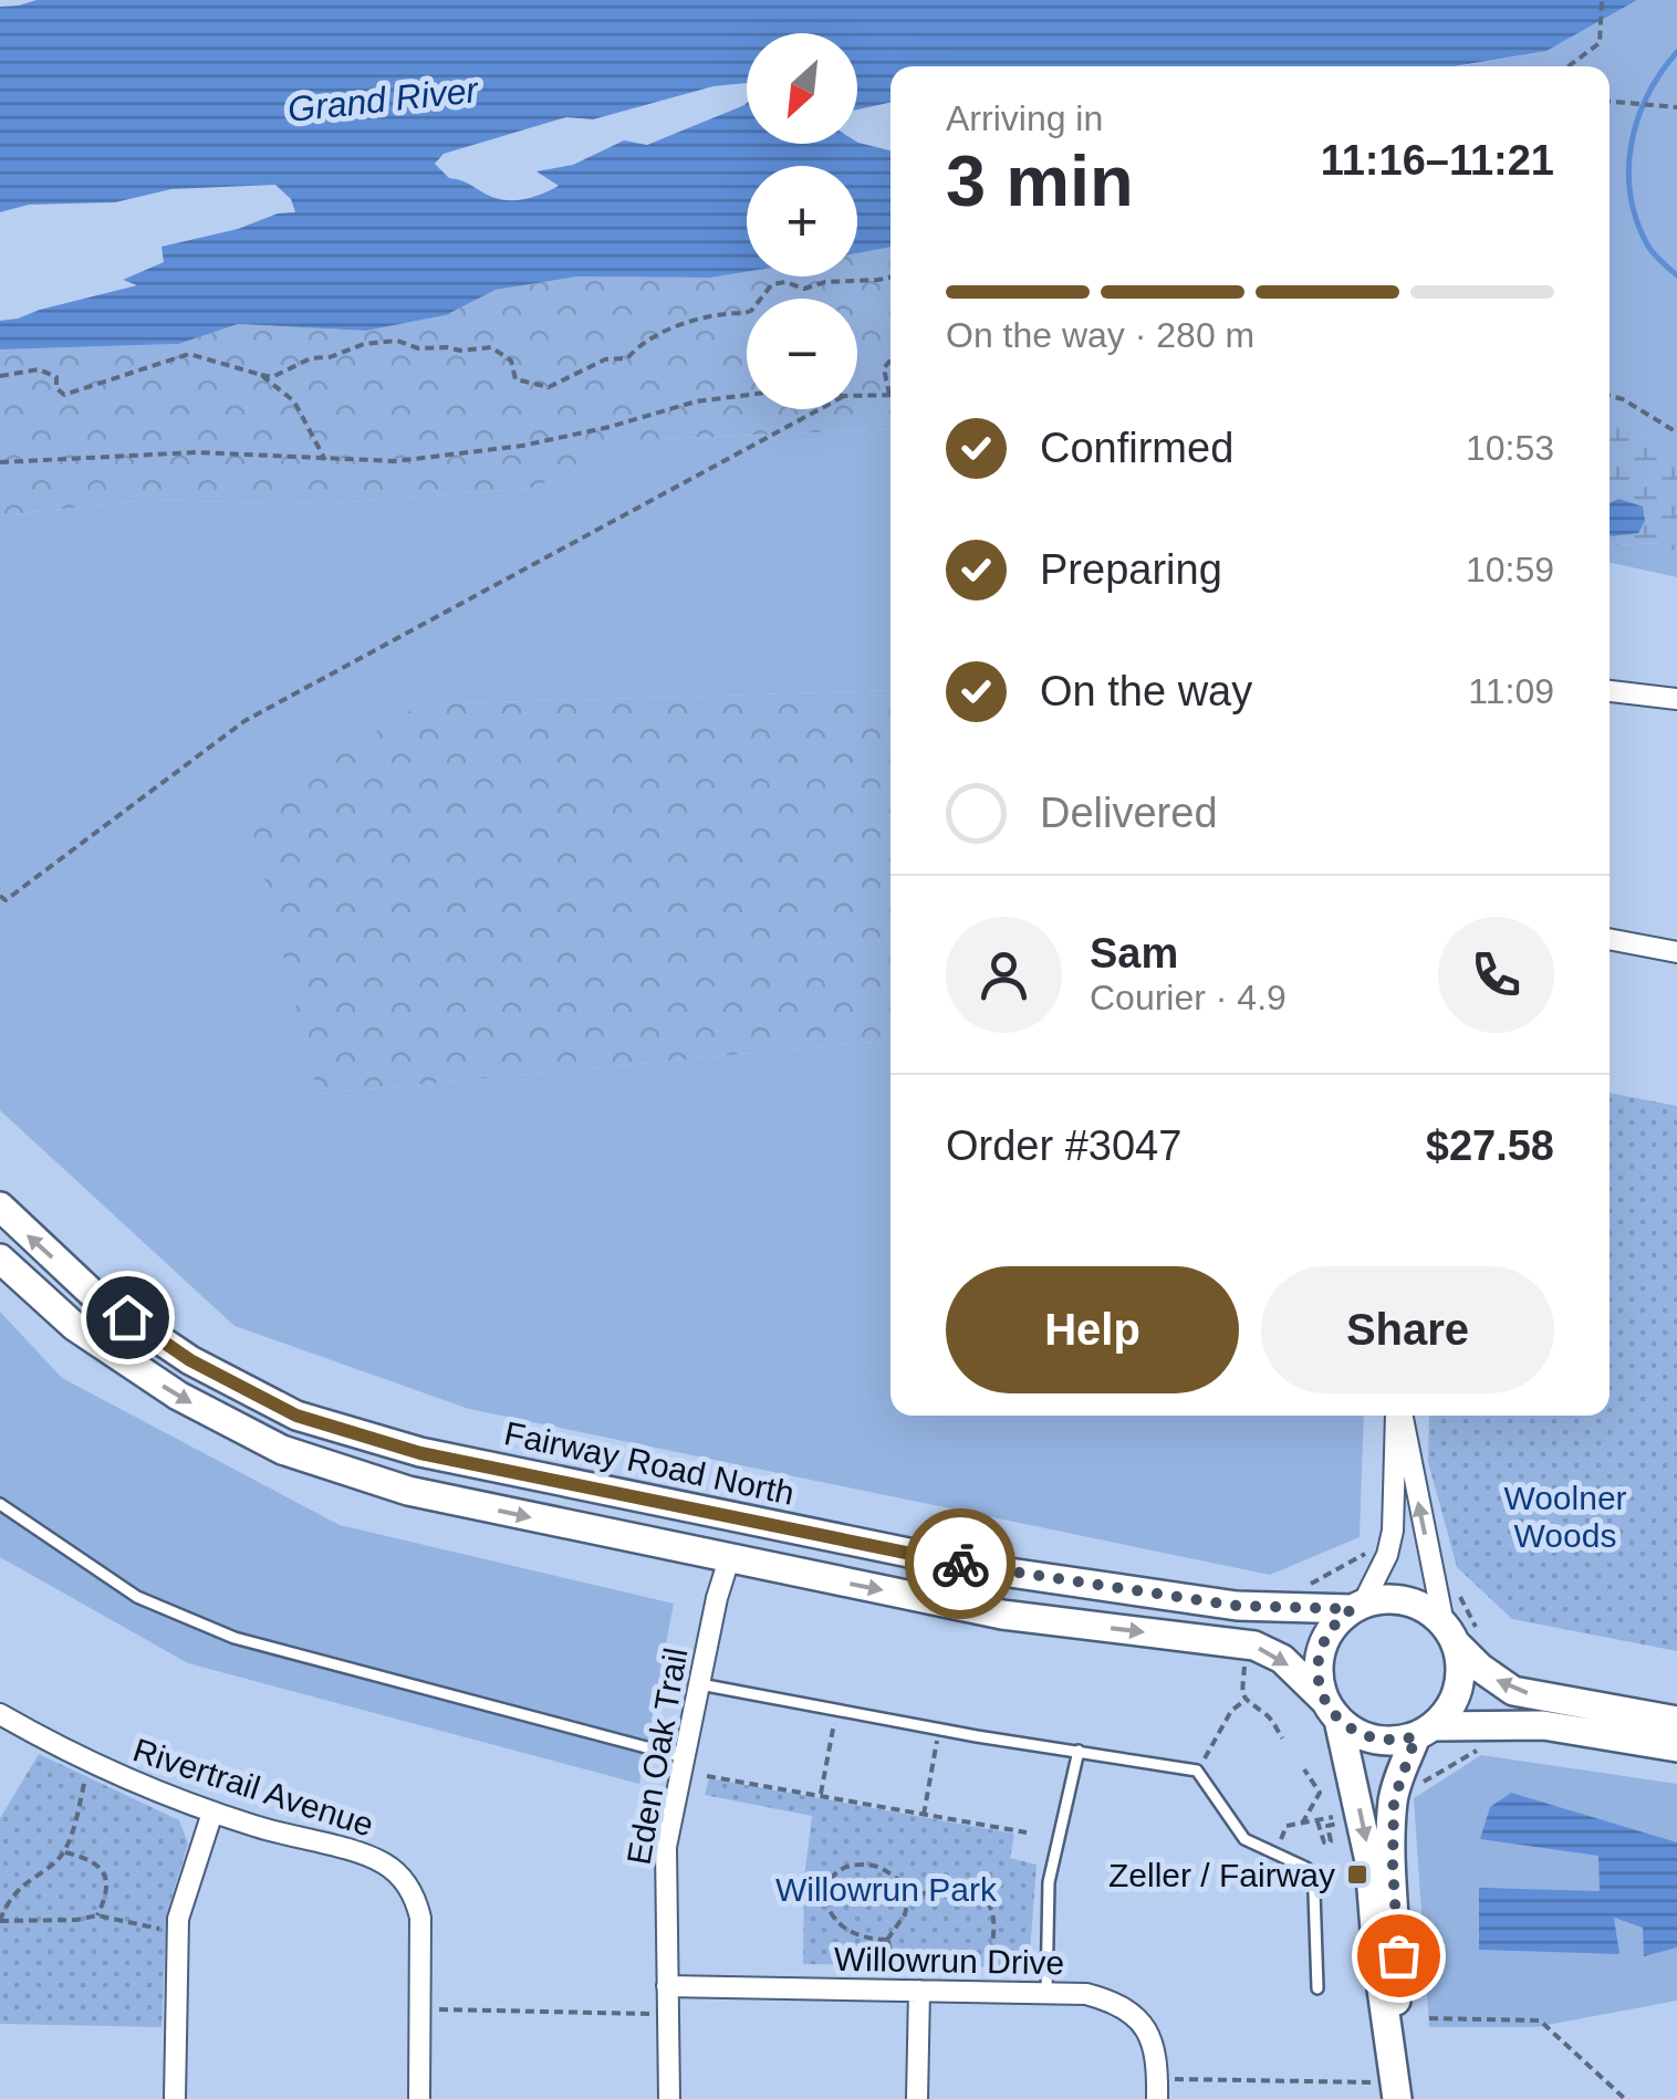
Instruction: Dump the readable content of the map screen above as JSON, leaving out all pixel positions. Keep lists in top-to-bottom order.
{
  "streets": {
    "main road": ["Fairway Road North"],
    "street": ["Eden Oak Trail", "Rivertrail Avenue", "Willowrun Drive"]
  },
  "crossings": [
    ["Eden Oak Trail", "Willowrun Drive"]
  ],
  "water": ["Grand River"],
  "parks": ["Woolner Woods", "Willowrun Park"],
  "places": {
    "transit": ["Zeller / Fairway"]
  },
  "north": "bottom left",
  "page": {
    "map_buttons": ["+", "−"],
    "heading": ["3 min", "Arriving in", "11:16–11:21"],
    "panel": [
      "Sam",
      "Courier · 4.9",
      "Order #3047",
      "$27.58"
    ],
    "bar": "On the way · 280 m",
    "list": [
      ["Confirmed", "10:53"],
      ["Preparing", "10:59"],
      ["On the way", "11:09"],
      "Delivered"
    ],
    "buttons": ["Help", "Share"]
  }
}
